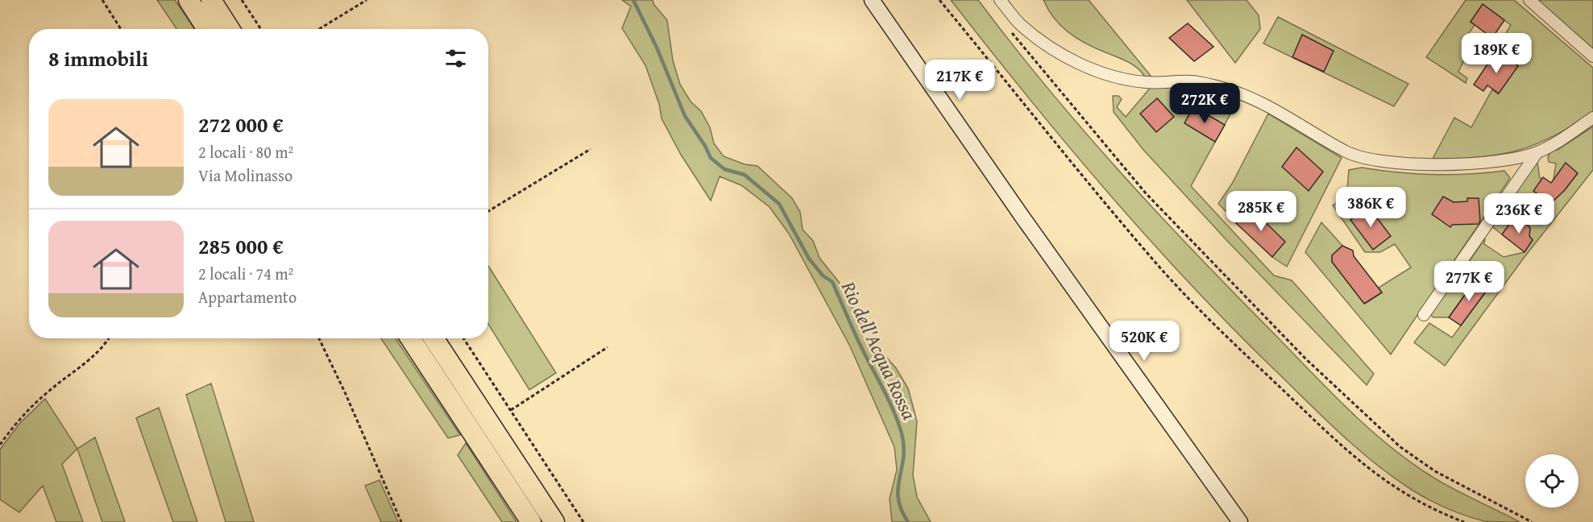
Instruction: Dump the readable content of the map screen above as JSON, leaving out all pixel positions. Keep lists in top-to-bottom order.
{
  "water": ["Rio dell'Acqua Rossa"],
  "page": {
    "heading": "8 immobili",
    "price": [
      "189K €",
      "217K €",
      "272K €",
      "386K €",
      "285K €",
      "236K €",
      "277K €",
      "520K €"
    ],
    "list": [
      {
        "name": "272 000 €",
        "note": "2 locali · 80 m² · Via Molinasso"
      },
      {
        "name": "285 000 €",
        "note": "2 locali · 74 m² · Appartamento"
      }
    ]
  }
}
